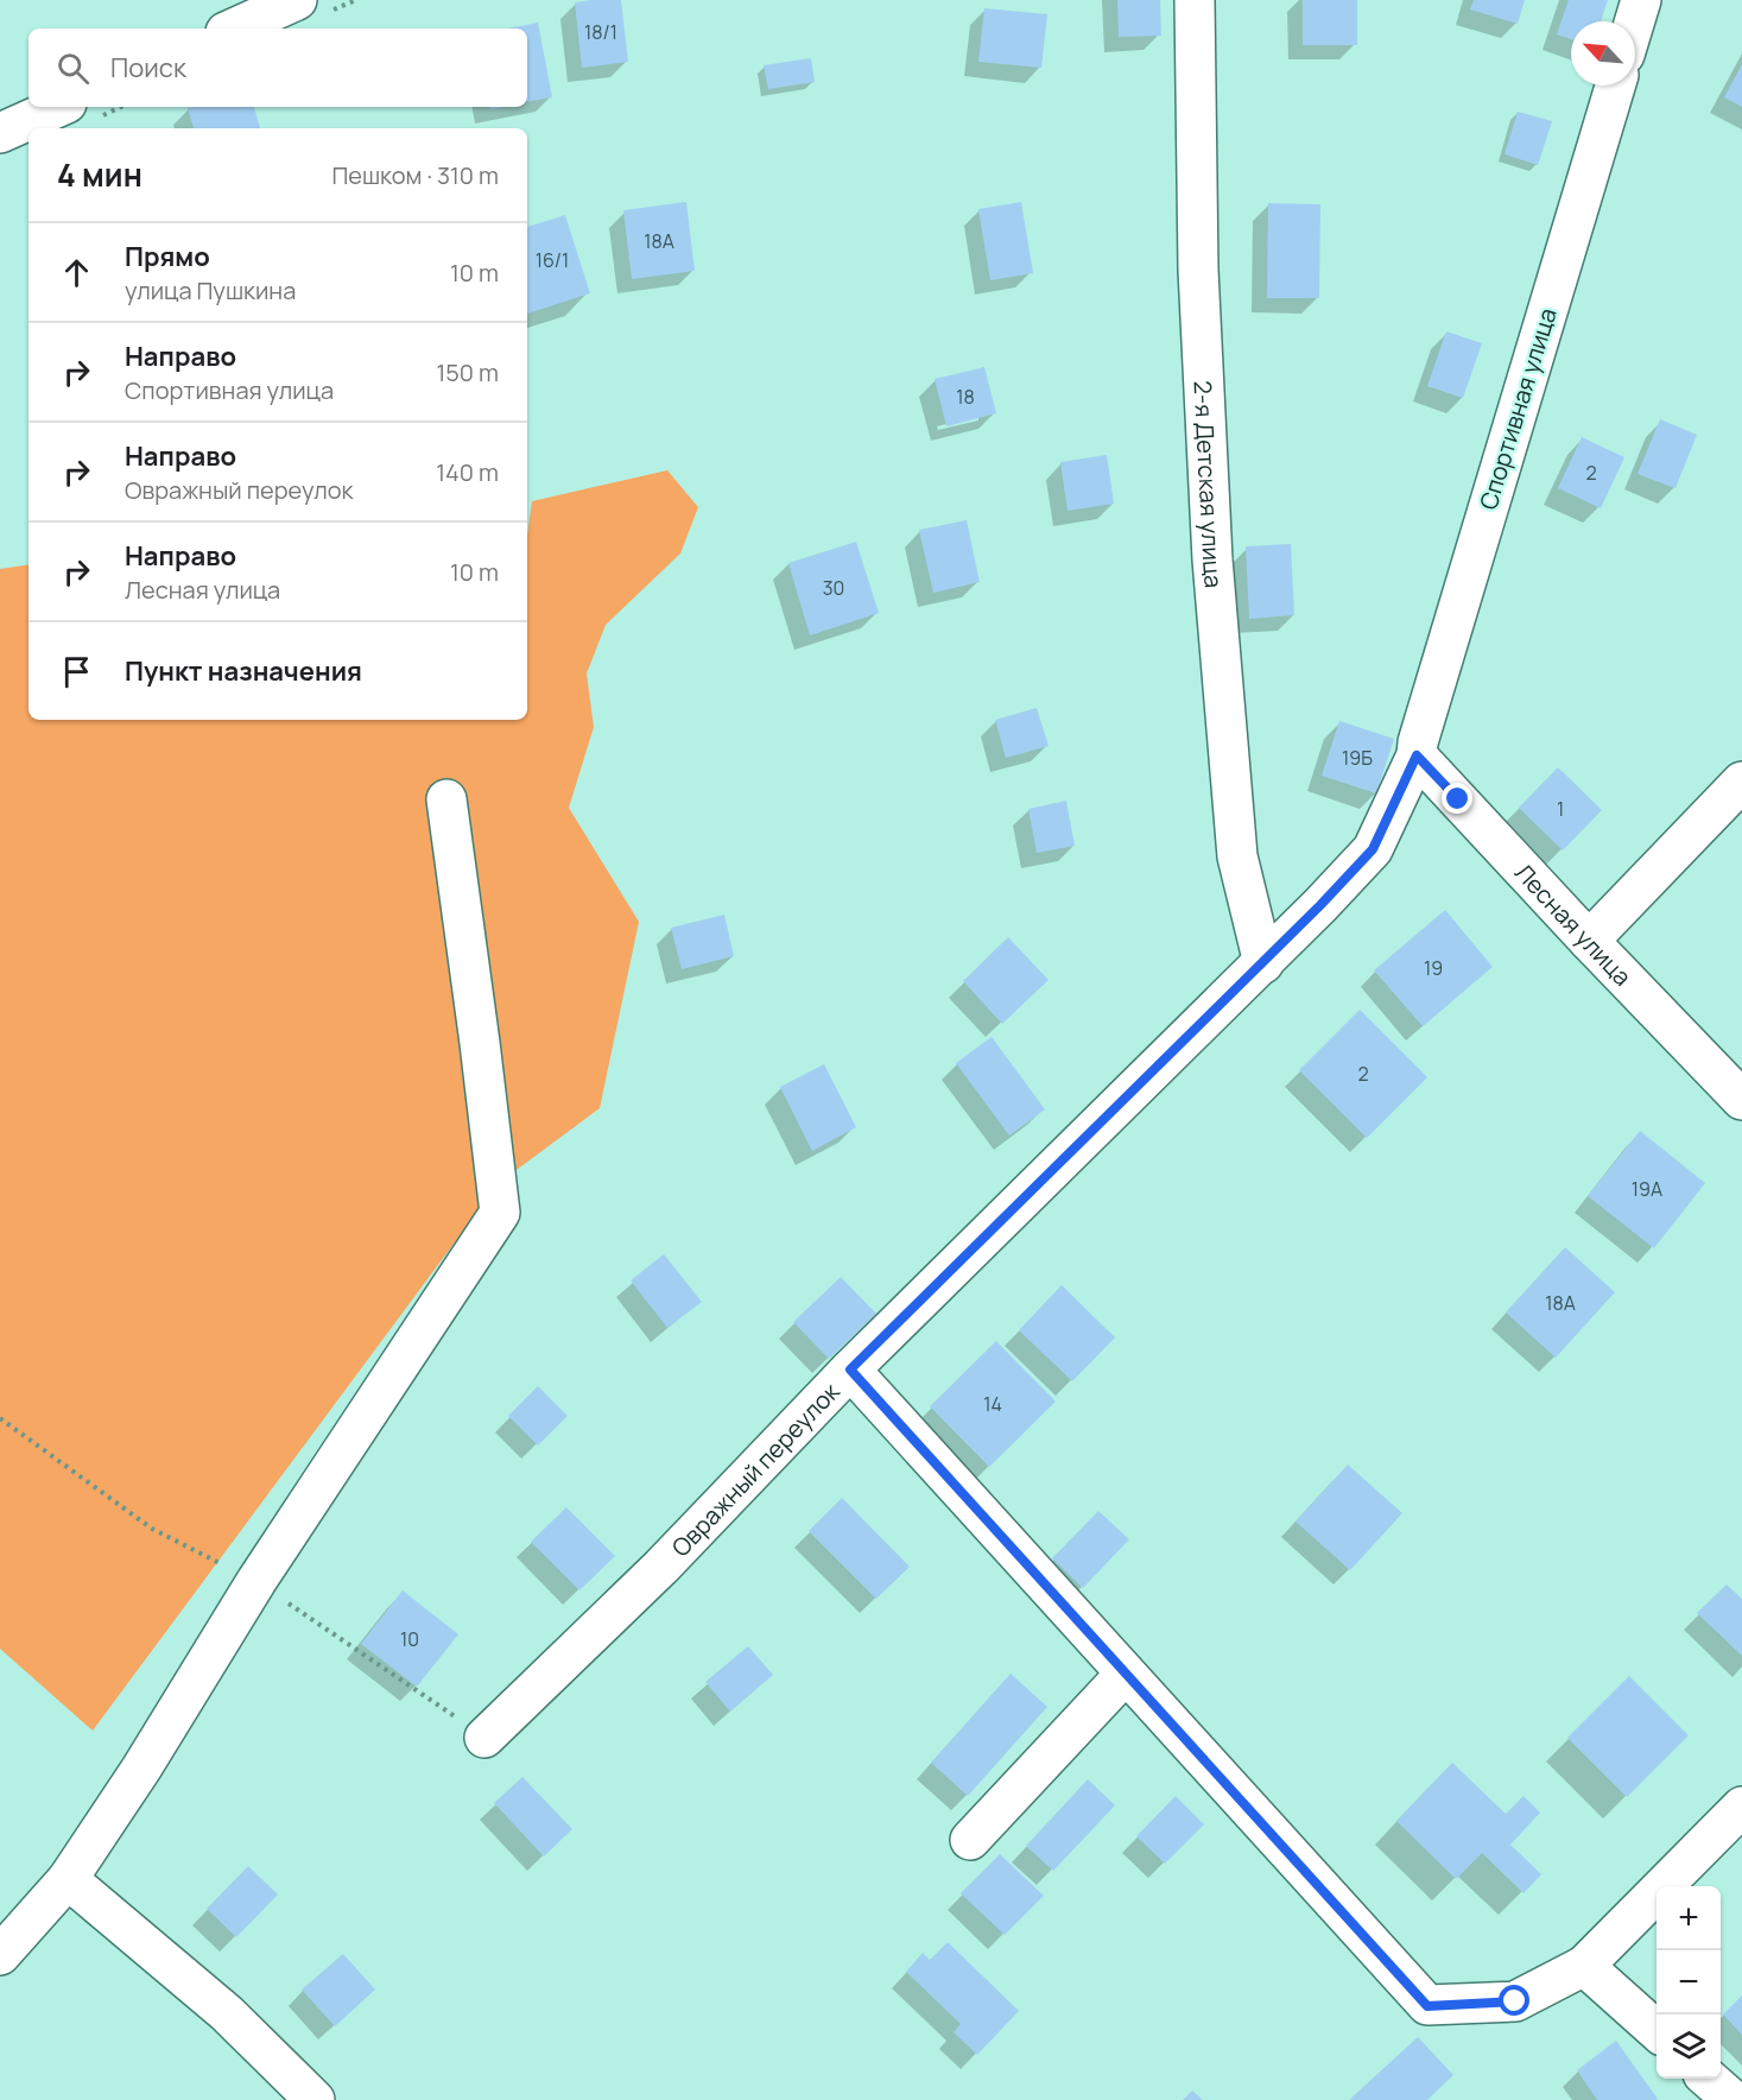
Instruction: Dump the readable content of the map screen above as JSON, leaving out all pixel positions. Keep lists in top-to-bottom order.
{
  "streets": {
    "street": [
      "Спортивная улица",
      "2-я Детская улица",
      "Лесная улица",
      "Овражный переулок"
    ]
  },
  "crossings": [
    ["Спортивная улица", "Лесная улица"],
    ["Спортивная улица", "Овражный переулок"],
    ["2-я Детская улица", "Овражный переулок"],
    ["Лесная улица", "Овражный переулок"]
  ],
  "house_numbers": [
    "18/1",
    "18А",
    "16/1",
    "18",
    "2",
    "30",
    "19Б",
    "1",
    "19",
    "2",
    "19А",
    "18А",
    "14",
    "10"
  ],
  "north": "top left",
  "page": {
    "search": "Поиск",
    "heading": ["4 мин", "Пешком · 310 m"],
    "list": [
      ["Прямо", "улица Пушкина", "10 m"],
      ["Направо", "Спортивная улица", "150 m"],
      ["Направо", "Овражный переулок", "140 m"],
      ["Направо", "Лесная улица", "10 m"],
      "Пункт назначения"
    ],
    "map_buttons": ["+", "−"]
  }
}
